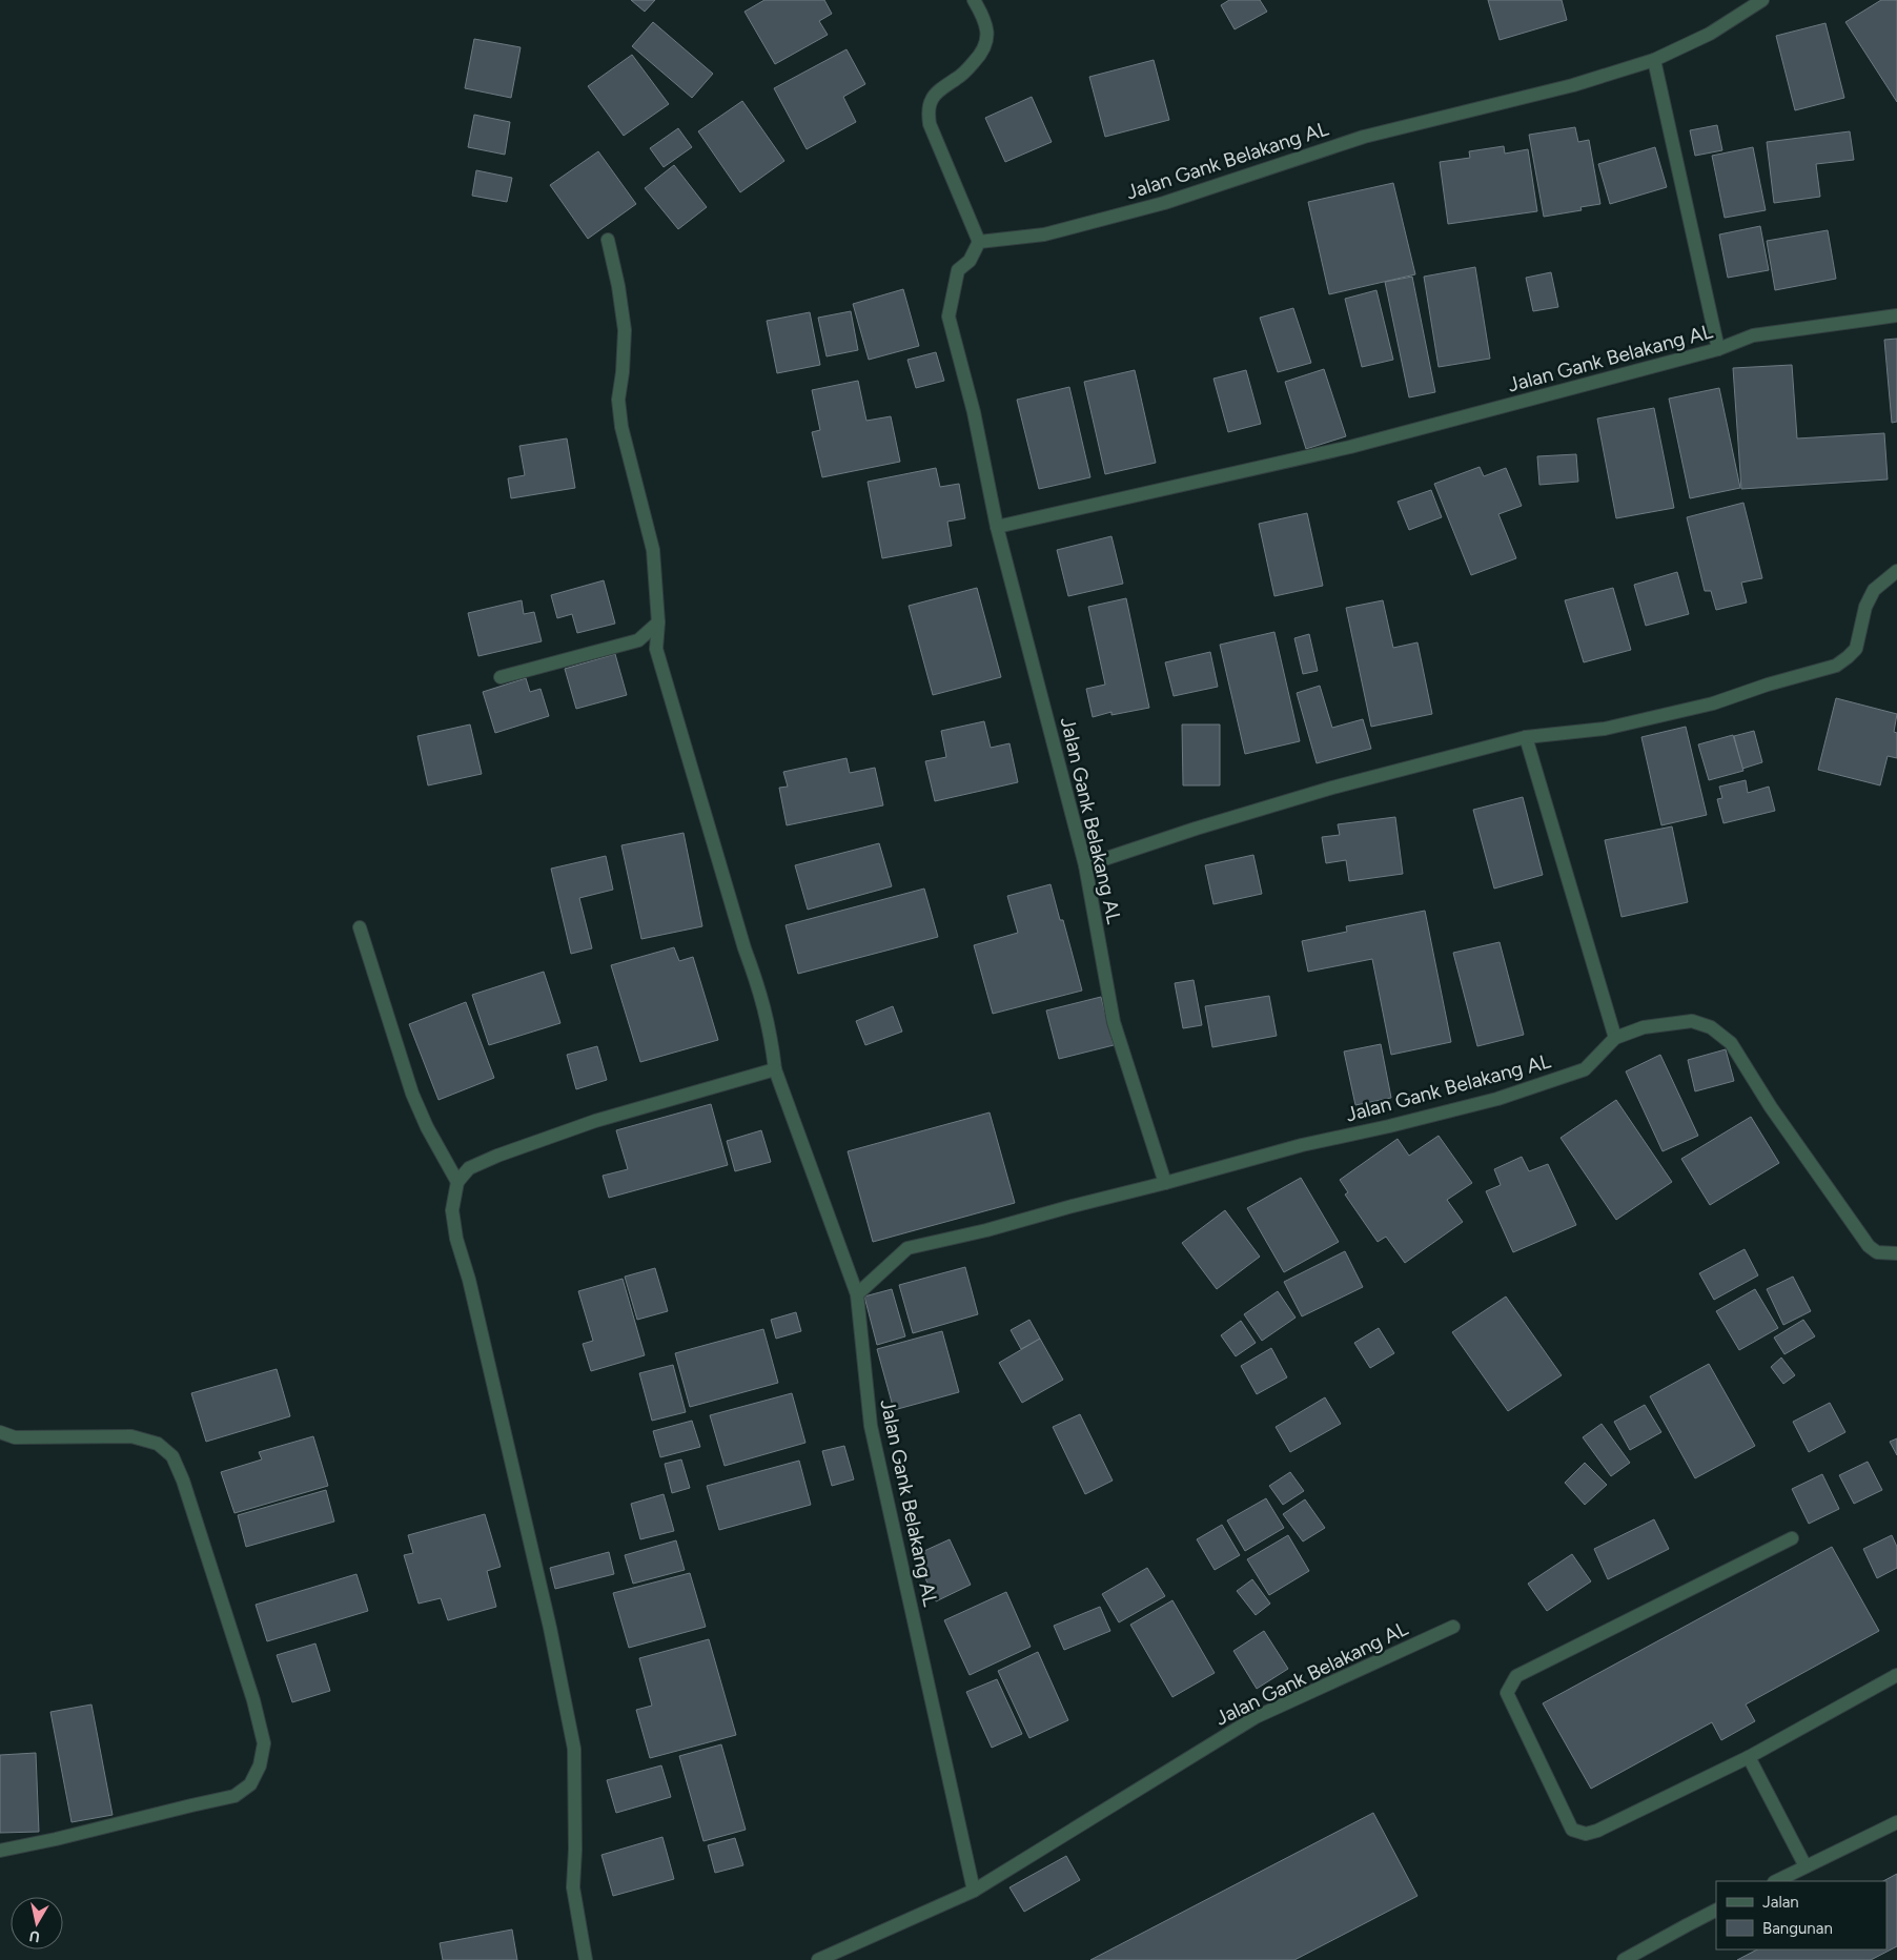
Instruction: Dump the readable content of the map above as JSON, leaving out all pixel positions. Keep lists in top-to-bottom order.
{
  "streets": {
    "street": ["Jalan Gank Belakang AL"]
  },
  "legend": ["Jalan", "Bangunan"],
  "north": "bottom"
}
